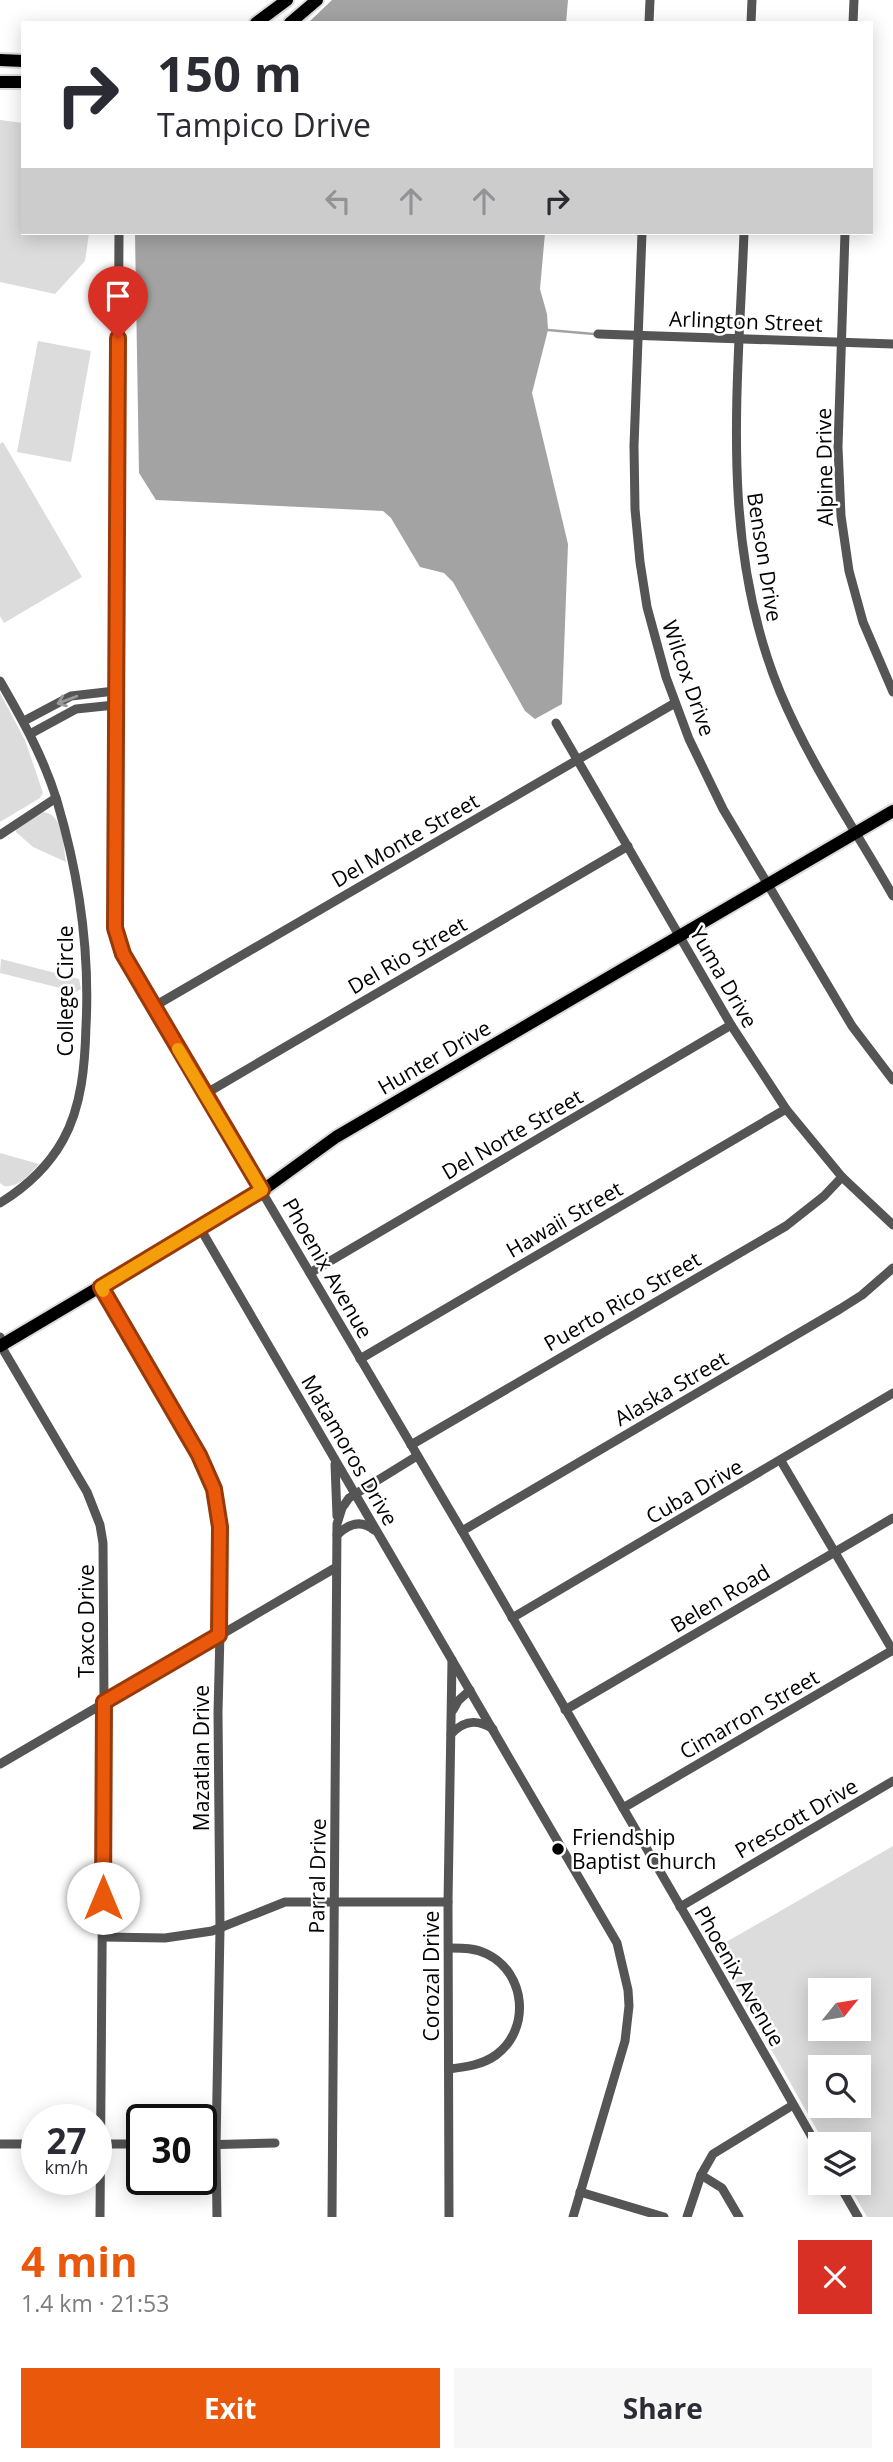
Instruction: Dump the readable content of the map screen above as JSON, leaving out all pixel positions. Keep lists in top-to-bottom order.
{
  "streets": {
    "main road": ["Hunter Drive"],
    "street": [
      "Arlington Street",
      "Alpine Drive",
      "Benson Drive",
      "Wilcox Drive",
      "Del Monte Street",
      "Del Rio Street",
      "Yuma Drive",
      "College Circle",
      "Del Norte Street",
      "Hawaii Street",
      "Phoenix Avenue",
      "Puerto Rico Street",
      "Alaska Street",
      "Matamoros Drive",
      "Cuba Drive",
      "Belen Road",
      "Taxco Drive",
      "Cimarron Street",
      "Mazatlan Drive",
      "Prescott Drive",
      "Parral Drive",
      "Corozal Drive"
    ]
  },
  "crossings": [
    ["Arlington Street", "Alpine Drive"],
    ["Arlington Street", "Benson Drive"],
    ["Arlington Street", "Wilcox Drive"],
    ["Benson Drive", "Hunter Drive"],
    ["Wilcox Drive", "Del Monte Street"],
    ["Wilcox Drive", "Hunter Drive"],
    ["Del Monte Street", "Yuma Drive"],
    ["Del Monte Street", "Phoenix Avenue"],
    ["Del Rio Street", "Yuma Drive"],
    ["Del Rio Street", "Phoenix Avenue"],
    ["Yuma Drive", "Hunter Drive"],
    ["Yuma Drive", "Del Norte Street"],
    ["Yuma Drive", "Hawaii Street"],
    ["Yuma Drive", "Puerto Rico Street"],
    ["Hunter Drive", "Phoenix Avenue"],
    ["Hunter Drive", "Matamoros Drive"],
    ["Hunter Drive", "Taxco Drive"],
    ["Hunter Drive", "Mazatlan Drive"],
    ["Del Norte Street", "Phoenix Avenue"],
    ["Hawaii Street", "Phoenix Avenue"],
    ["Phoenix Avenue", "Puerto Rico Street"],
    ["Phoenix Avenue", "Alaska Street"],
    ["Phoenix Avenue", "Cuba Drive"],
    ["Phoenix Avenue", "Belen Road"],
    ["Phoenix Avenue", "Cimarron Street"],
    ["Phoenix Avenue", "Prescott Drive"],
    ["Matamoros Drive", "Parral Drive"],
    ["Matamoros Drive", "Corozal Drive"]
  ],
  "places": ["Friendship Baptist Church"],
  "north": "top right",
  "page": {
    "turn": ["150 m", "Tampico Drive"],
    "speed": "27 km/h",
    "limit": "30",
    "heading": ["4 min", "1.4 km · 21:53"],
    "buttons": ["Exit", "Share"]
  }
}
